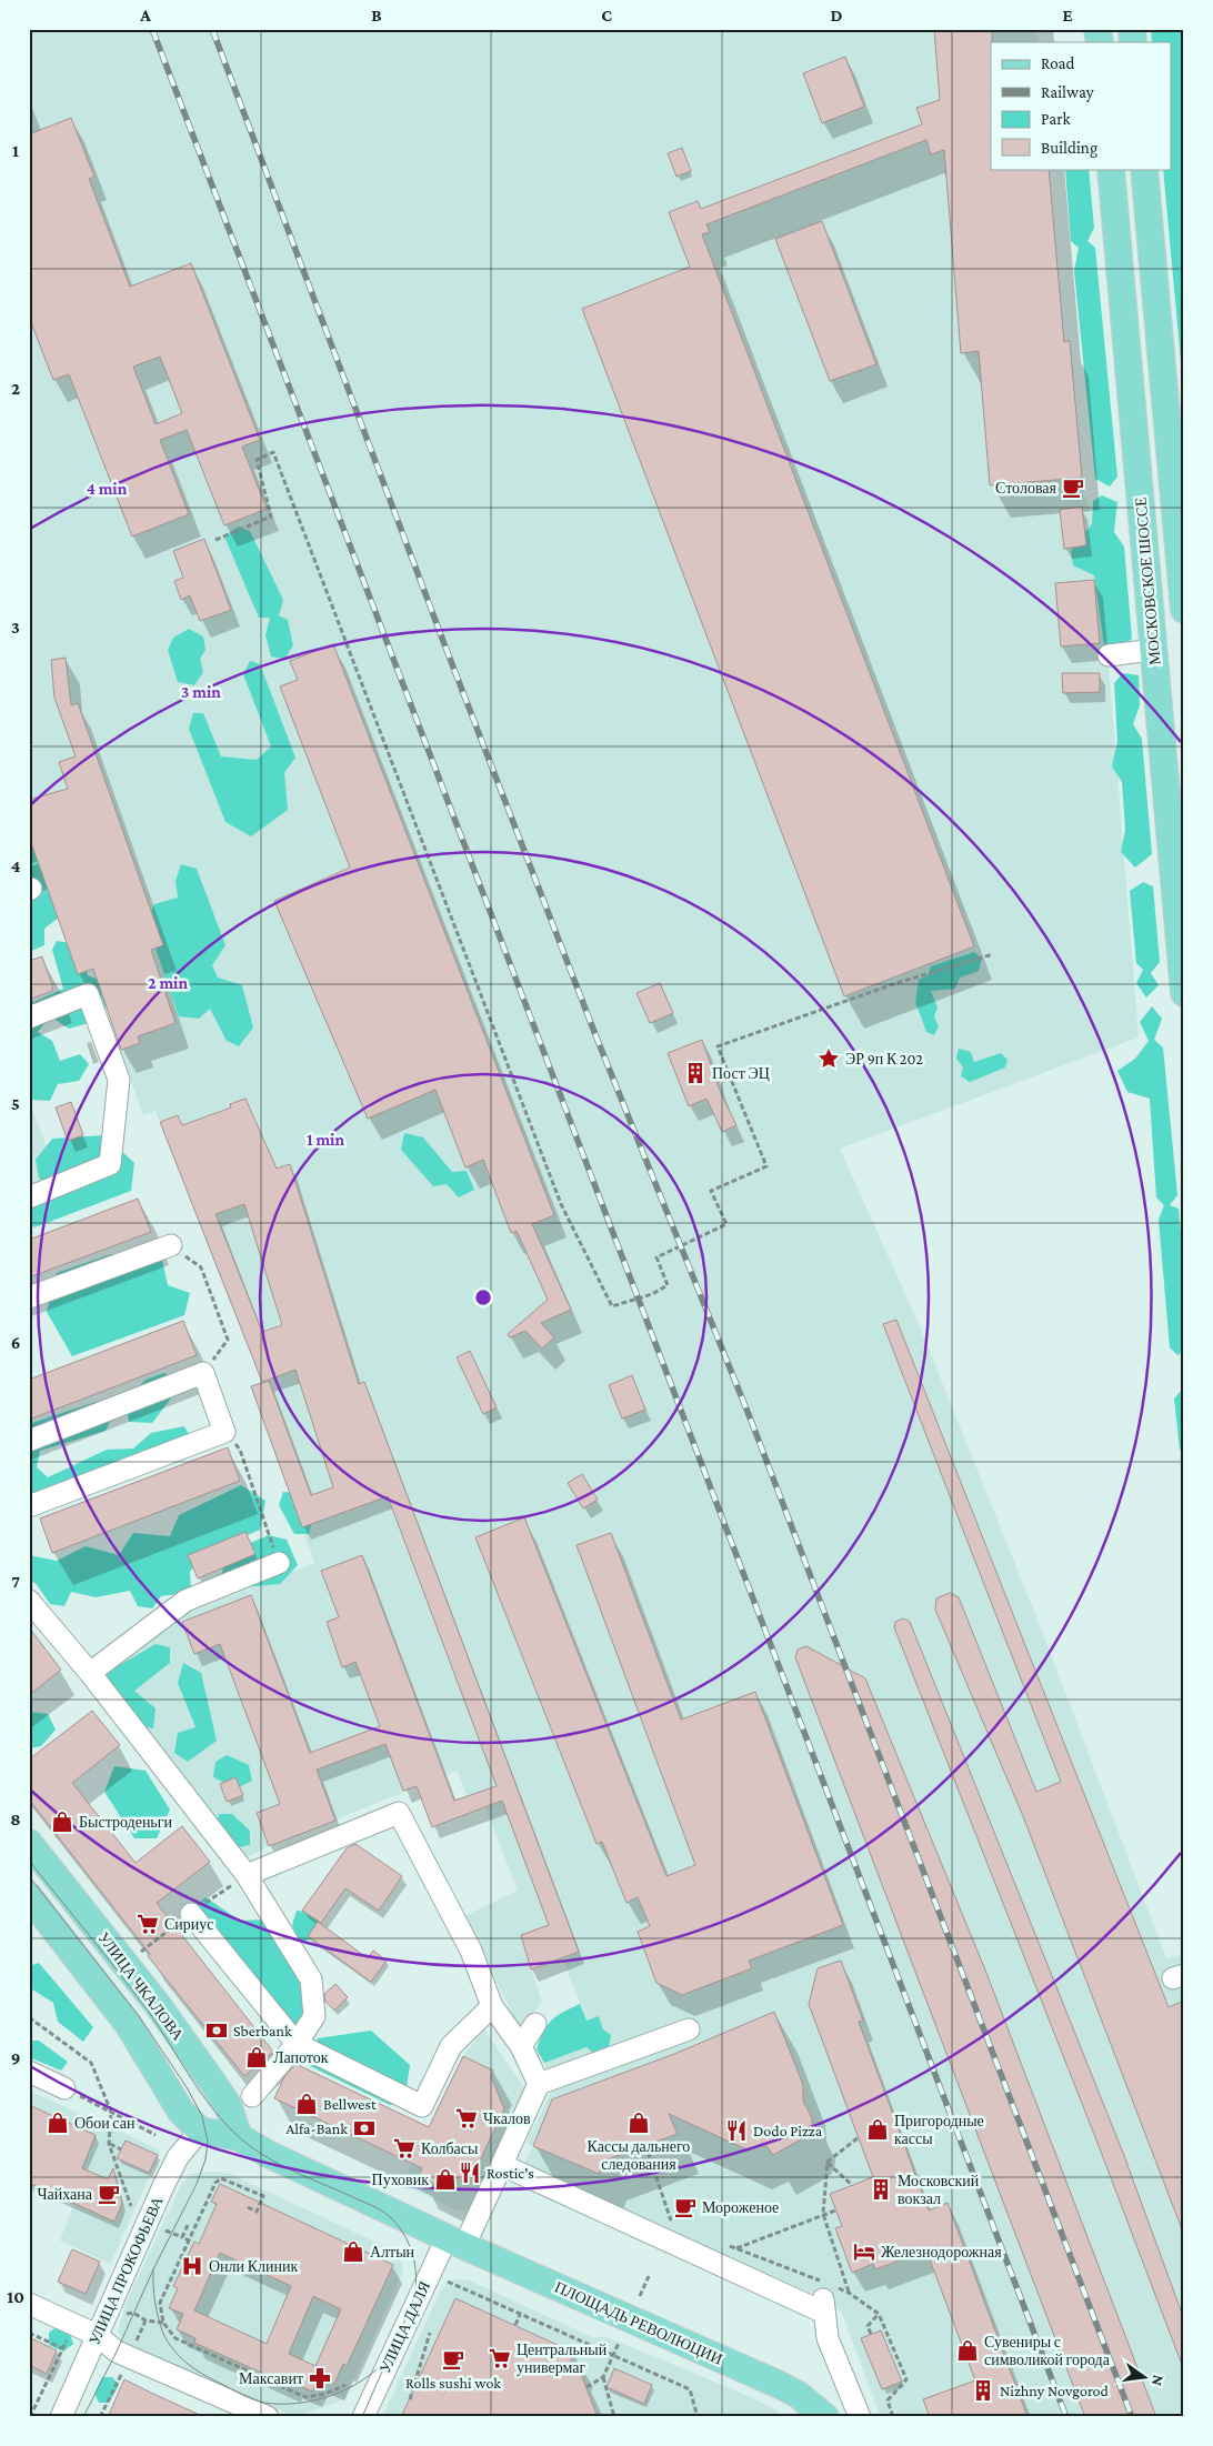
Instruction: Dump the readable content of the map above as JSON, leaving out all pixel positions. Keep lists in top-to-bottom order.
{
  "streets": {
    "main road": ["МОСКОВСКОЕ ШОССЕ", "УЛИЦА ЧКАЛОВА", "ПЛОЩАДЬ РЕВОЛЮЦИИ"],
    "street": ["УЛИЦА ПРОКОФЬЕВА", "УЛИЦА ДАЛЯ"]
  },
  "crossings": [
    ["УЛИЦА ЧКАЛОВА", "ПЛОЩАДЬ РЕВОЛЮЦИИ"],
    ["ПЛОЩАДЬ РЕВОЛЮЦИИ", "УЛИЦА ДАЛЯ"]
  ],
  "places": {
    "cafe": [
      "Столовая",
      "Чайхана",
      "Мороженое",
      "Rolls sushi wok"
    ],
    "place": ["ЭР 9п К 202"],
    "building": ["Пост ЭЦ", "Московский вокзал", "Nizhny Novgorod"],
    "shop": [
      "Быстроденьги",
      "Лапоток",
      "Bellwest",
      "Обои сан",
      "Кассы дальнего следования",
      "Пригородные кассы",
      "Пуховик",
      "Алтын",
      "Сувениры с символикой города"
    ],
    "supermarket": [
      "Сириус",
      "Чкалов",
      "Колбасы",
      "Центральный универмаг"
    ],
    "bank": ["Sberbank", "Alfa-Bank"],
    "restaurant": ["Dodo Pizza", "Rostic's"],
    "hotel": ["Железнодорожная"],
    "hospital": ["Онли Клиник"],
    "pharmacy": ["Максавит"]
  },
  "legend": [
    "Road",
    "Railway",
    "Park",
    "Building"
  ],
  "north": "right",
  "grid": {
    "columns": [
      "A",
      "B",
      "C",
      "D",
      "E"
    ],
    "rows": [
      "1",
      "2",
      "3",
      "4",
      "5",
      "6",
      "7",
      "8",
      "9",
      "10"
    ]
  },
  "rings": [
    "4 min",
    "3 min",
    "2 min",
    "1 min"
  ]
}
